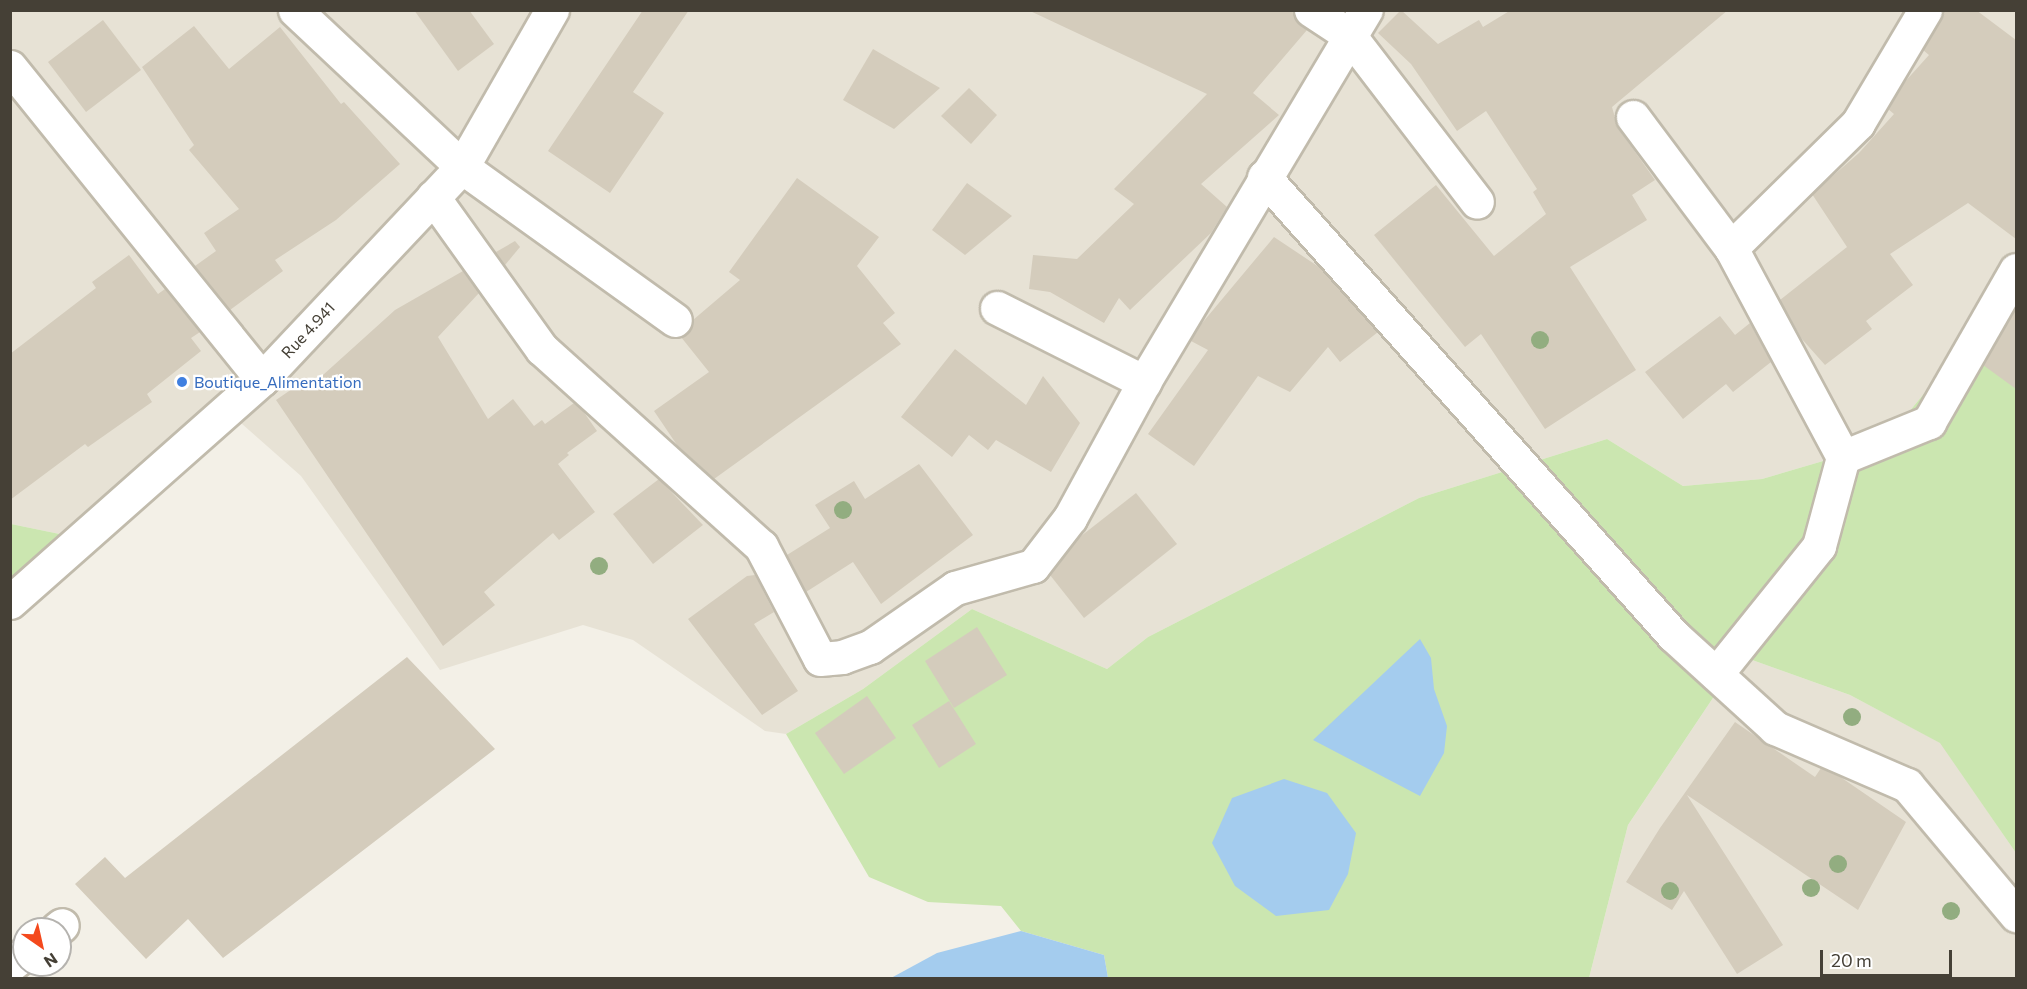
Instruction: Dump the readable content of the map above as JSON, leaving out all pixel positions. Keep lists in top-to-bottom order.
{
  "streets": {
    "street": ["Rue 4.941"]
  },
  "places": ["Boutique_Alimentation"],
  "scale_bar": "20 m",
  "north": "bottom right"
}
